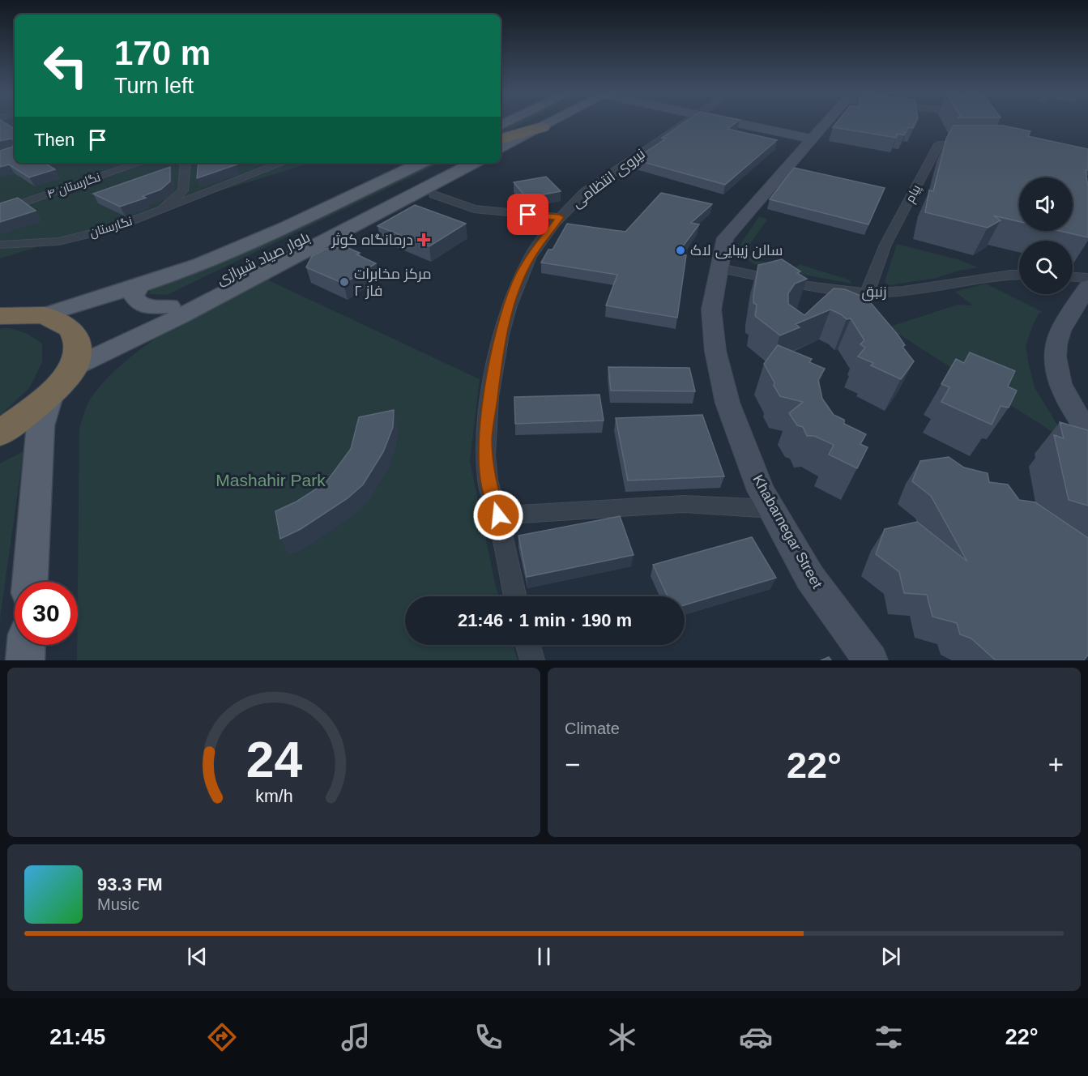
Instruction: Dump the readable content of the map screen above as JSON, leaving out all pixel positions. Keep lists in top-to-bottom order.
{
  "streets": {
    "main road": ["بلوار صیاد شیرازی"],
    "street": [
      "نیروی انتظامی",
      "نگارستان ۴",
      "پیام",
      "نگارستان",
      "زنبق",
      "Khabarnegar Street"
    ]
  },
  "crossings": [
    ["پیام", "زنبق"],
    ["زنبق", "Khabarnegar Street"]
  ],
  "parks": ["Mashahir Park"],
  "places": {
    "health": ["درمانگاه کوثر"],
    "other": ["سالن زیبایی لاک", "مرکز مخابرات فاز ۲"]
  },
  "page": {
    "turn": ["170 m", "Turn left"],
    "then": "Then",
    "limit": "30",
    "trip": "21:46 · 1 min · 190 m",
    "tile": "Climate",
    "heat": ["−", "22°", "+"],
    "song": ["93.3 FM", "Music"],
    "tabs": ["21:45", "22°"],
    "gauge": ["24", "km/h"]
  }
}
